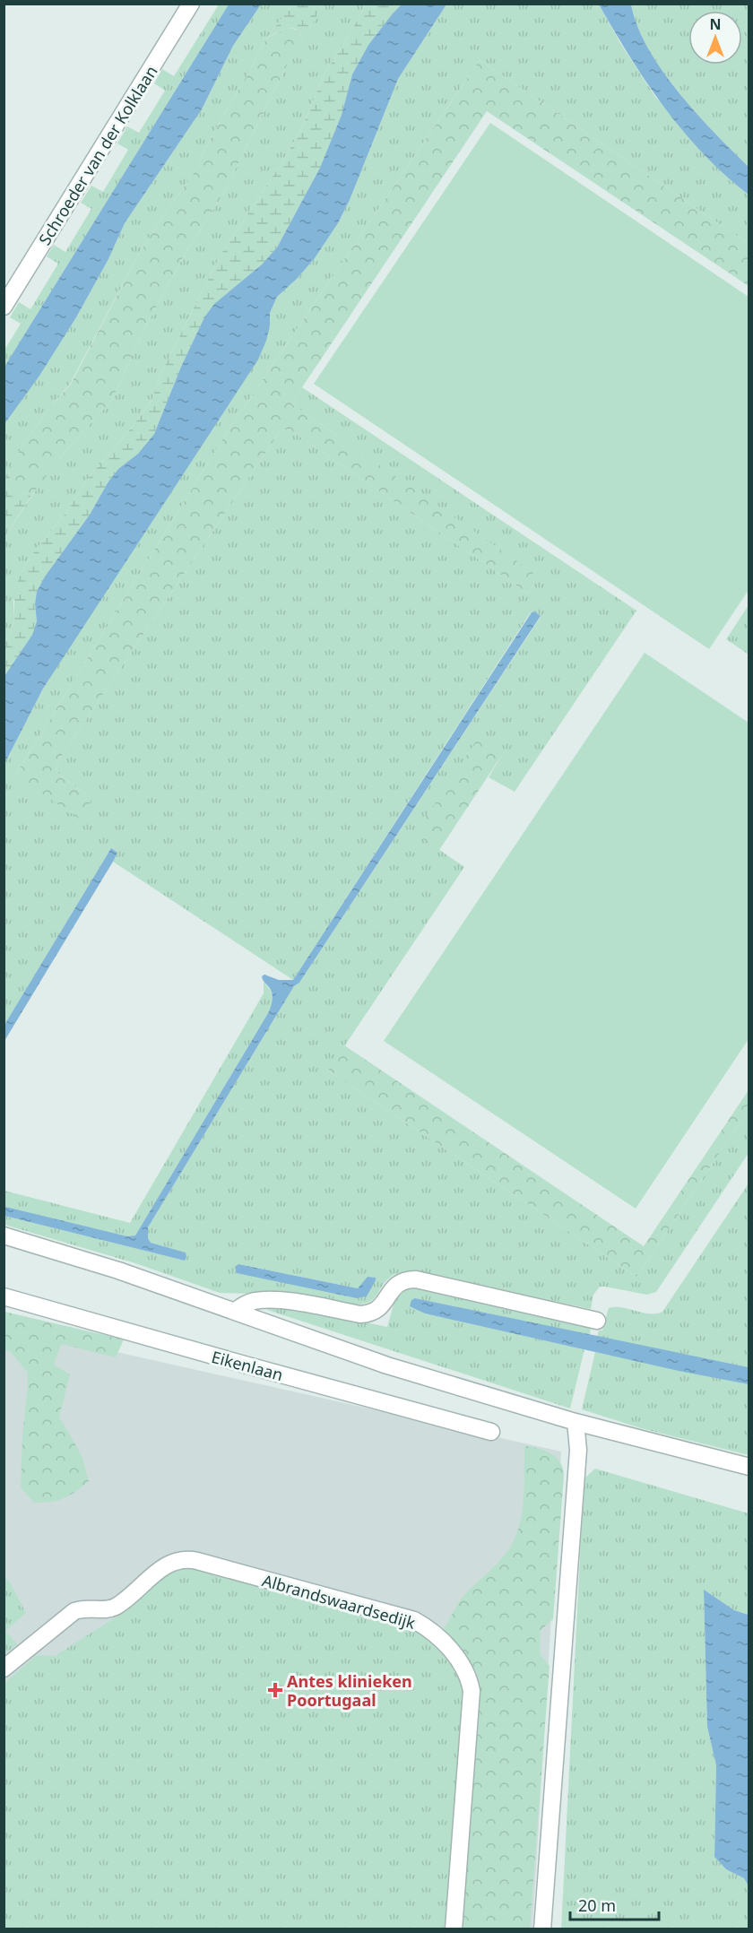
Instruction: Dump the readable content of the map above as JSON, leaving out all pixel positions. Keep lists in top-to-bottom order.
{
  "streets": {
    "street": ["Schroeder van der Kolklaan", "Eikenlaan", "Albrandswaardsedijk"]
  },
  "places": {
    "health": ["Antes klinieken Poortugaal"]
  },
  "scale_bar": "20 m",
  "north": "top"
}
